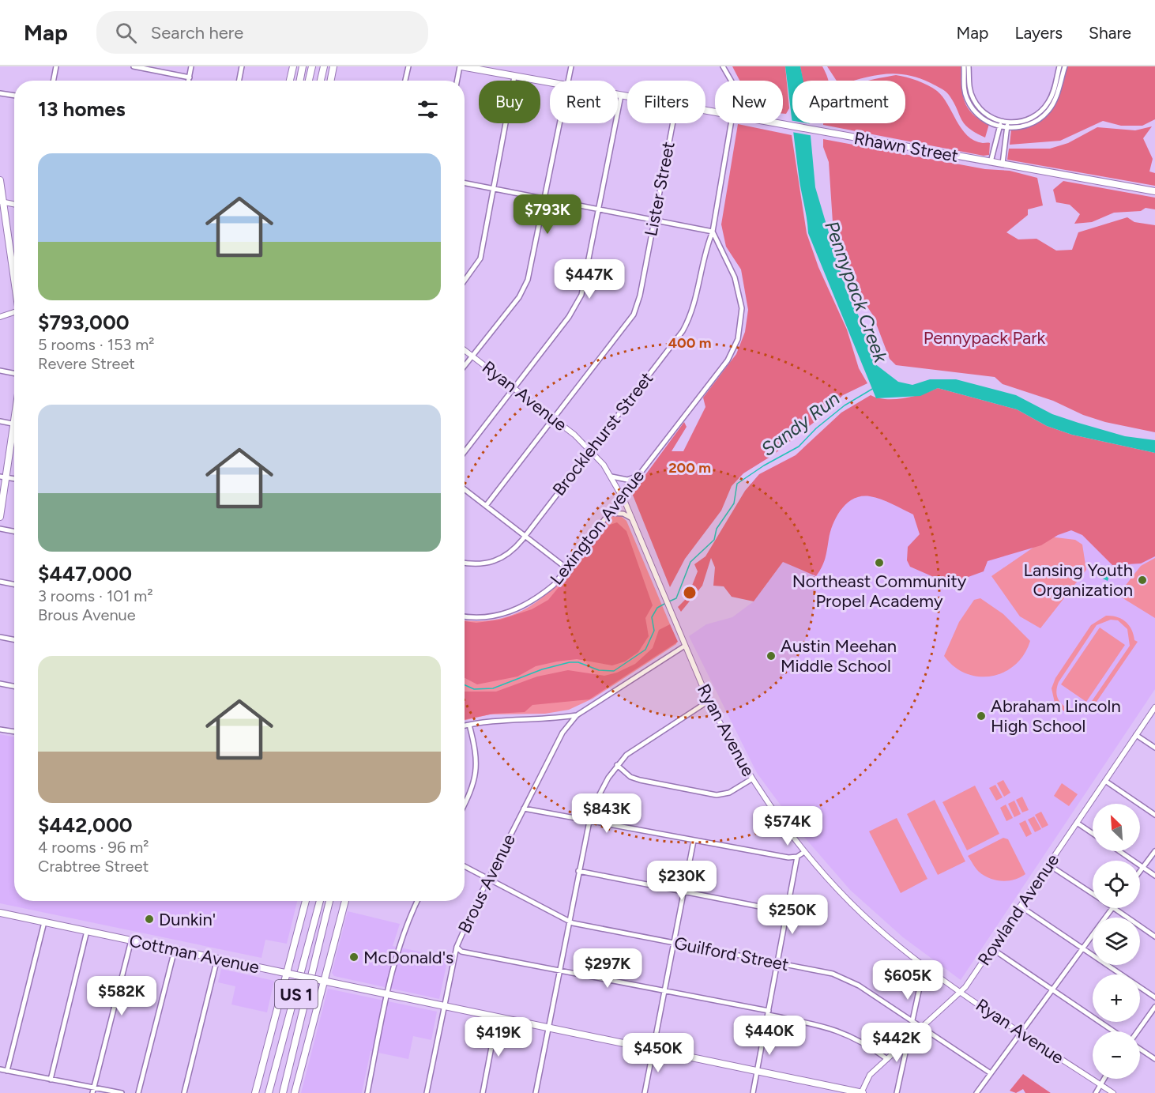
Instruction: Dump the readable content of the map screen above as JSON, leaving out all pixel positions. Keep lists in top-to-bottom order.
{
  "streets": {
    "main road": ["Rhawn Street", "Cottman Avenue", "US 1"],
    "street": [
      "Lister Street",
      "Ryan Avenue",
      "Brocklehurst Street",
      "Lexington Avenue",
      "Brous Avenue",
      "Rowland Avenue",
      "Guilford Street"
    ]
  },
  "crossings": [
    ["Lister Street", "Ryan Avenue"],
    ["Ryan Avenue", "Brocklehurst Street"],
    ["Ryan Avenue", "Lexington Avenue"],
    ["Ryan Avenue", "Rowland Avenue"],
    ["Brocklehurst Street", "Lexington Avenue"],
    ["Brous Avenue", "Cottman Avenue"],
    ["Brous Avenue", "Guilford Street"],
    ["Rowland Avenue", "Cottman Avenue"],
    ["Rowland Avenue", "Guilford Street"],
    ["Cottman Avenue", "US 1"]
  ],
  "water": ["Pennypack Creek", "Sandy Run"],
  "parks": ["Pennypack Park"],
  "places": [
    "Northeast Community Propel Academy",
    "Lansing Youth Organization",
    "Austin Meehan Middle School",
    "Abraham Lincoln High School",
    "Dunkin'",
    "McDonald's"
  ],
  "north": "top left",
  "page": {
    "header": "Map",
    "search": "Search here",
    "nav": ["Map", "Layers", "Share"],
    "chip": [
      "Buy",
      "Rent",
      "Filters",
      "New",
      "Apartment"
    ],
    "heading": "13 homes",
    "list": [
      {
        "name": "$793,000",
        "note": "5 rooms · 153 m² · Revere Street"
      },
      {
        "name": "$447,000",
        "note": "3 rooms · 101 m² · Brous Avenue"
      },
      {
        "name": "$442,000",
        "note": "4 rooms · 96 m² · Crabtree Street"
      }
    ],
    "price": [
      "$793K",
      "$447K",
      "$843K",
      "$574K",
      "$230K",
      "$250K",
      "$297K",
      "$605K",
      "$582K",
      "$440K",
      "$419K",
      "$442K",
      "$450K"
    ],
    "map_buttons": ["+", "−"]
  },
  "rings": ["400 m", "200 m"]
}
